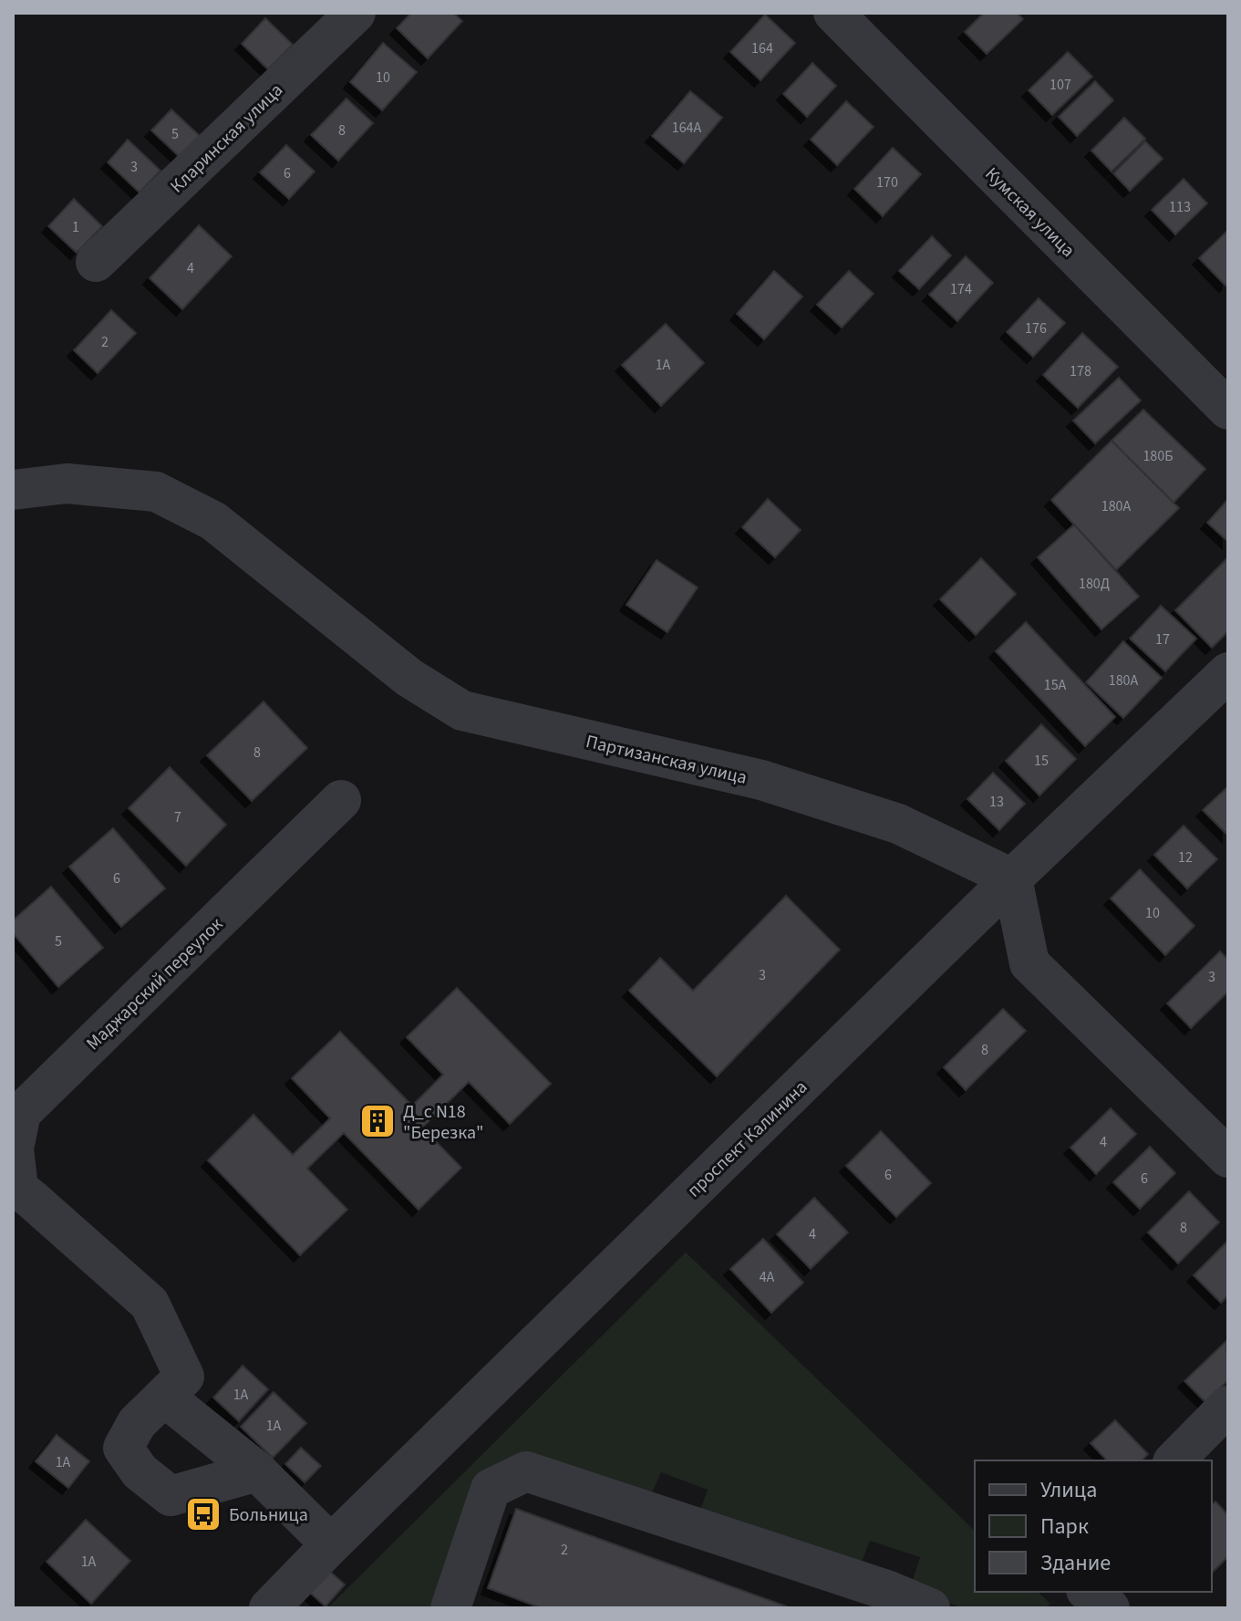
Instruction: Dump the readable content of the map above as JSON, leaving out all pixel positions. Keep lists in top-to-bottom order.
{
  "streets": {
    "street": [
      "Кларинская улица",
      "Кумская улица",
      "Партизанская улица",
      "Маджарский переулок",
      "проспект Калинина"
    ]
  },
  "crossings": [
    ["Партизанская улица", "проспект Калинина"]
  ],
  "places": {
    "building": ["Д_с N18 \"Березка\""],
    "bus stop": ["Больница"]
  },
  "house_numbers": [
    "164",
    "10",
    "107",
    "164А",
    "8",
    "5",
    "3",
    "6",
    "170",
    "113",
    "1",
    "4",
    "174",
    "176",
    "2",
    "1А",
    "178",
    "180Б",
    "180А",
    "180Д",
    "17",
    "180А",
    "15А",
    "8",
    "15",
    "13",
    "7",
    "12",
    "6",
    "10",
    "5",
    "3",
    "3",
    "8",
    "4",
    "6",
    "6",
    "8",
    "4",
    "4А",
    "1А",
    "1А",
    "1А",
    "2",
    "1А"
  ],
  "legend": ["Улица", "Парк", "Здание"]
}
